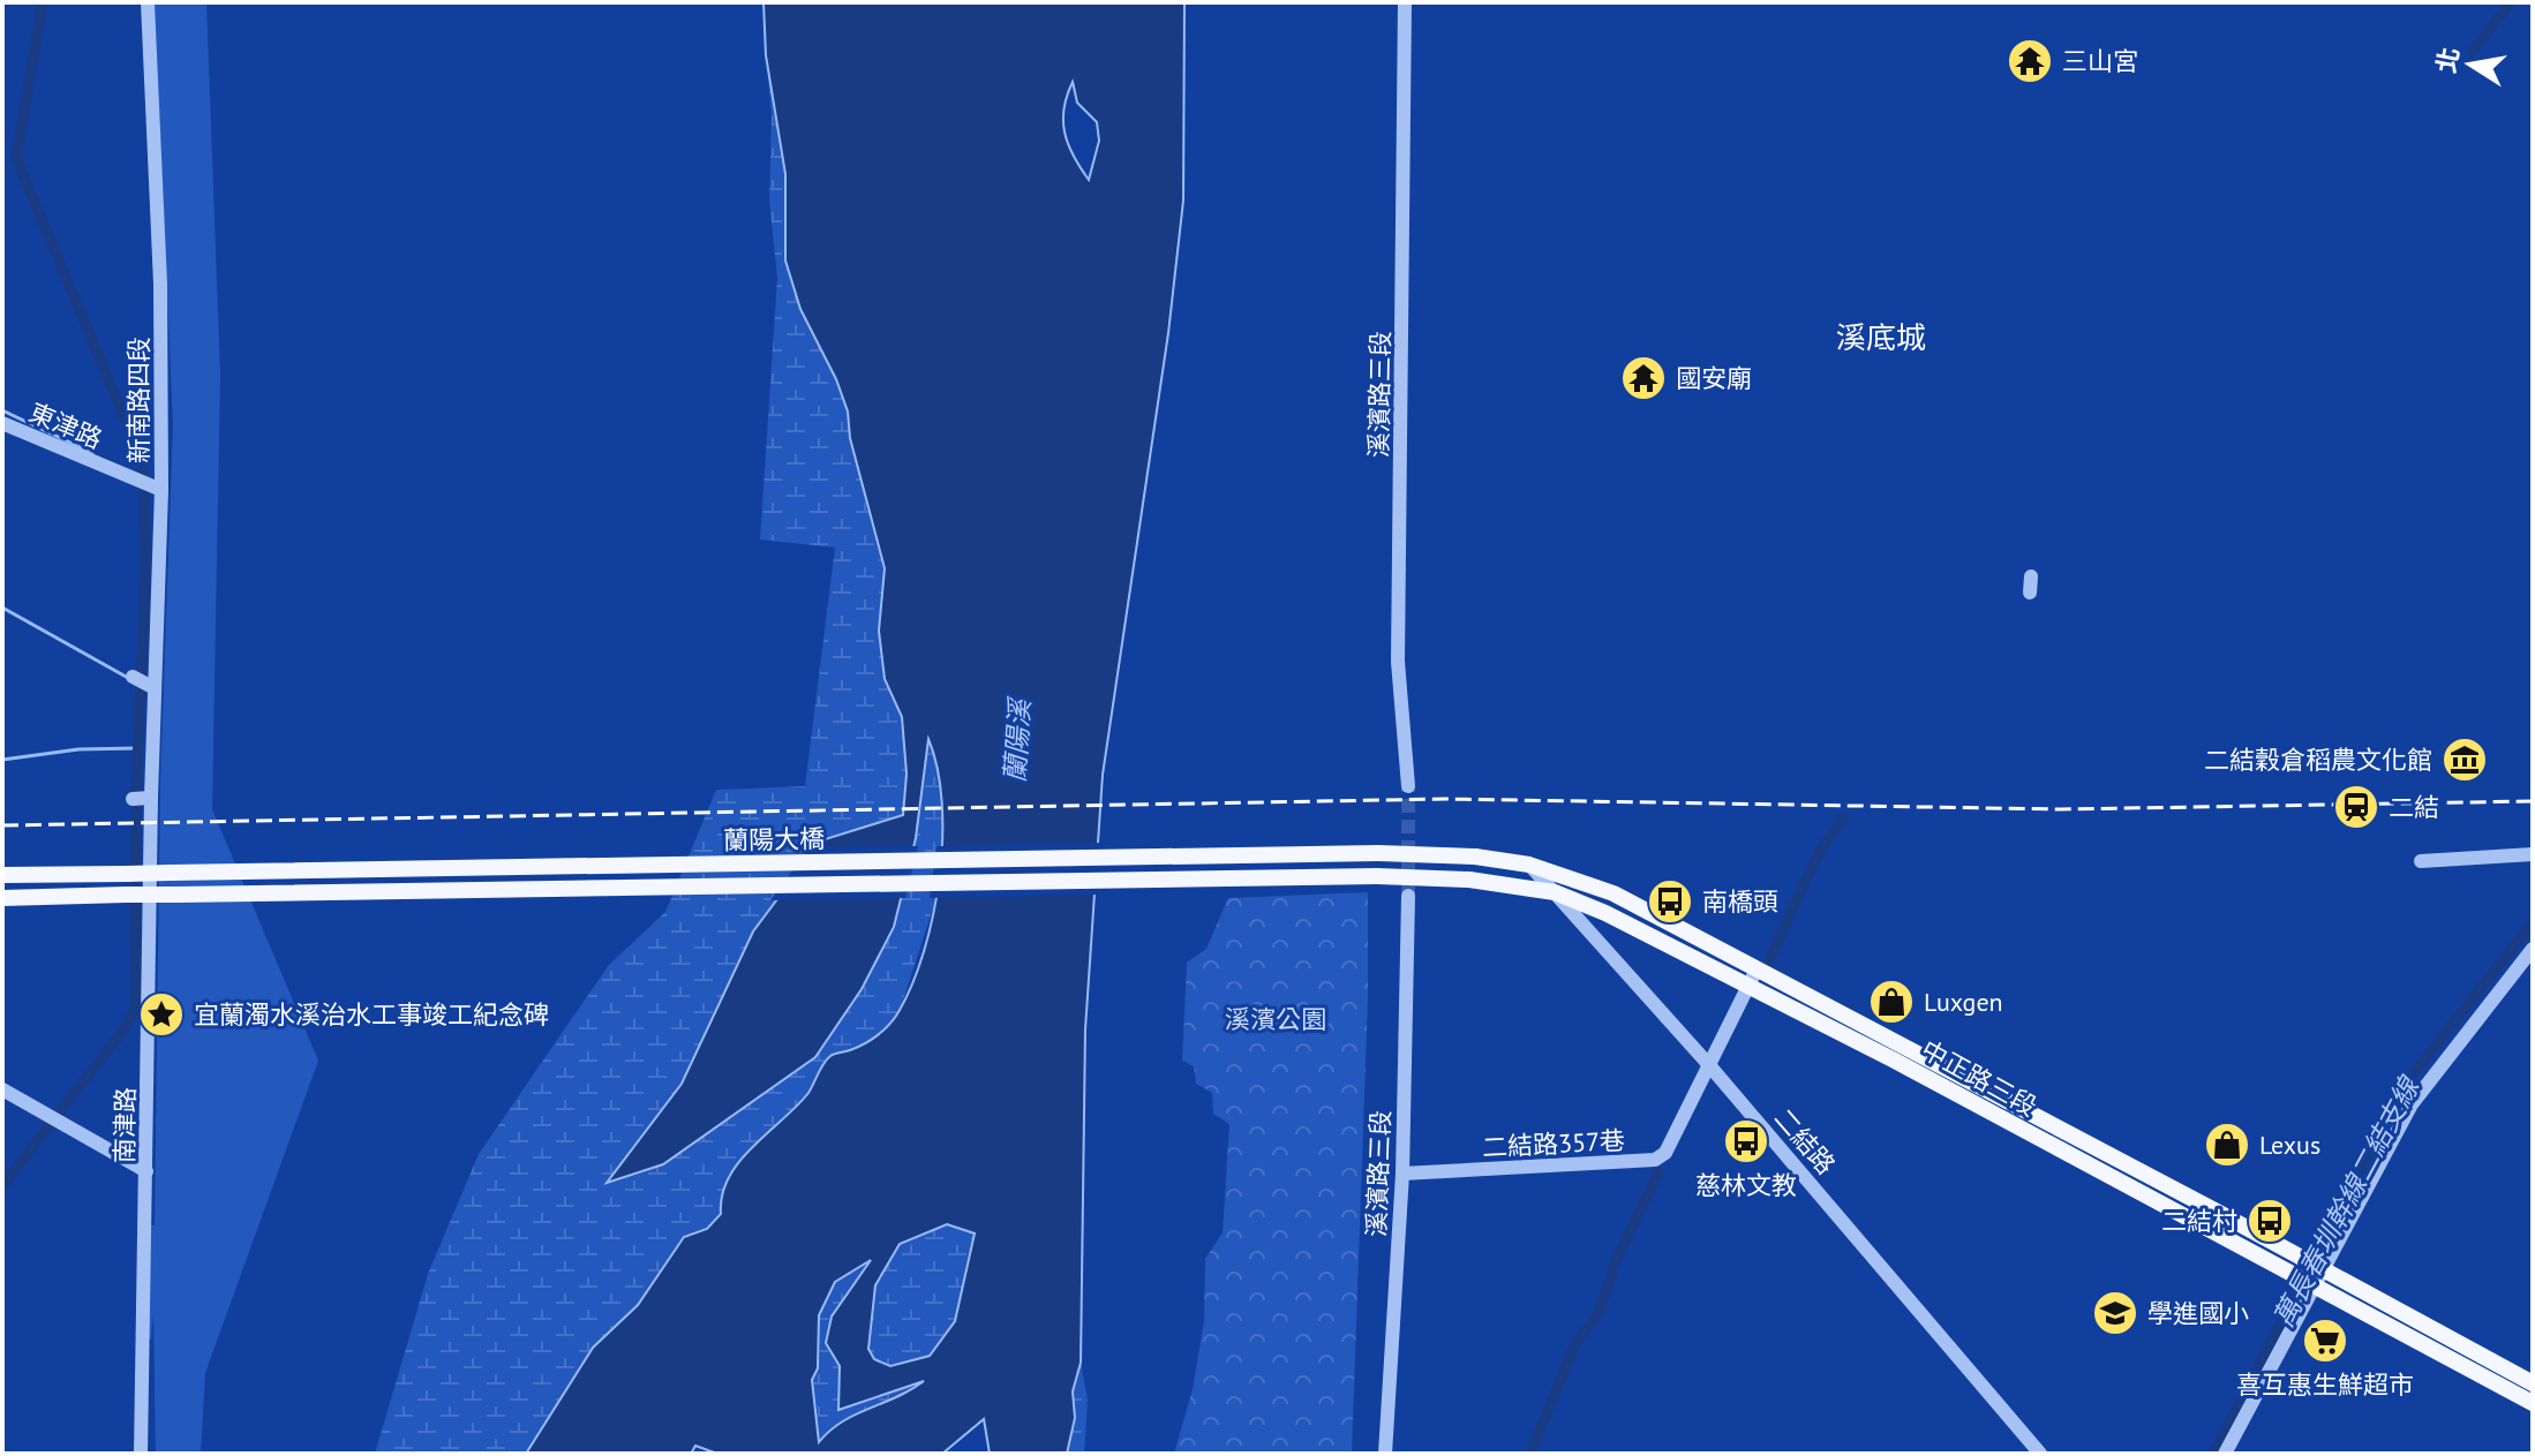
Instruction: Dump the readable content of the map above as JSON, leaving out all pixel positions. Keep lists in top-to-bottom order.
{
  "streets": {
    "main road": ["蘭陽大橋", "中正路三段"],
    "street": [
      "溪濱路三段",
      "新南路四段",
      "東津路",
      "南津路",
      "二結路",
      "二結路357巷"
    ]
  },
  "crossings": [
    ["溪濱路三段", "二結路357巷"],
    ["新南路四段", "東津路"],
    ["新南路四段", "南津路"],
    ["蘭陽大橋", "中正路三段"],
    ["中正路三段", "二結路"],
    ["中正路三段", "二結路357巷"],
    ["二結路", "二結路357巷"]
  ],
  "districts": ["溪底城"],
  "water": ["蘭陽溪", "萬長春圳幹線二結支線"],
  "parks": ["溪濱公園"],
  "places": {
    "temple": ["三山宮", "國安廟"],
    "museum": ["二結穀倉稻農文化館"],
    "station": ["二結"],
    "bus stop": ["南橋頭", "慈林文教", "二結村"],
    "shop": ["Luxgen", "Lexus"],
    "place": ["宜蘭濁水溪治水工事竣工紀念碑"],
    "school or university": ["學進國小"],
    "supermarket": ["喜互惠生鮮超市"]
  },
  "north": "left"
}
